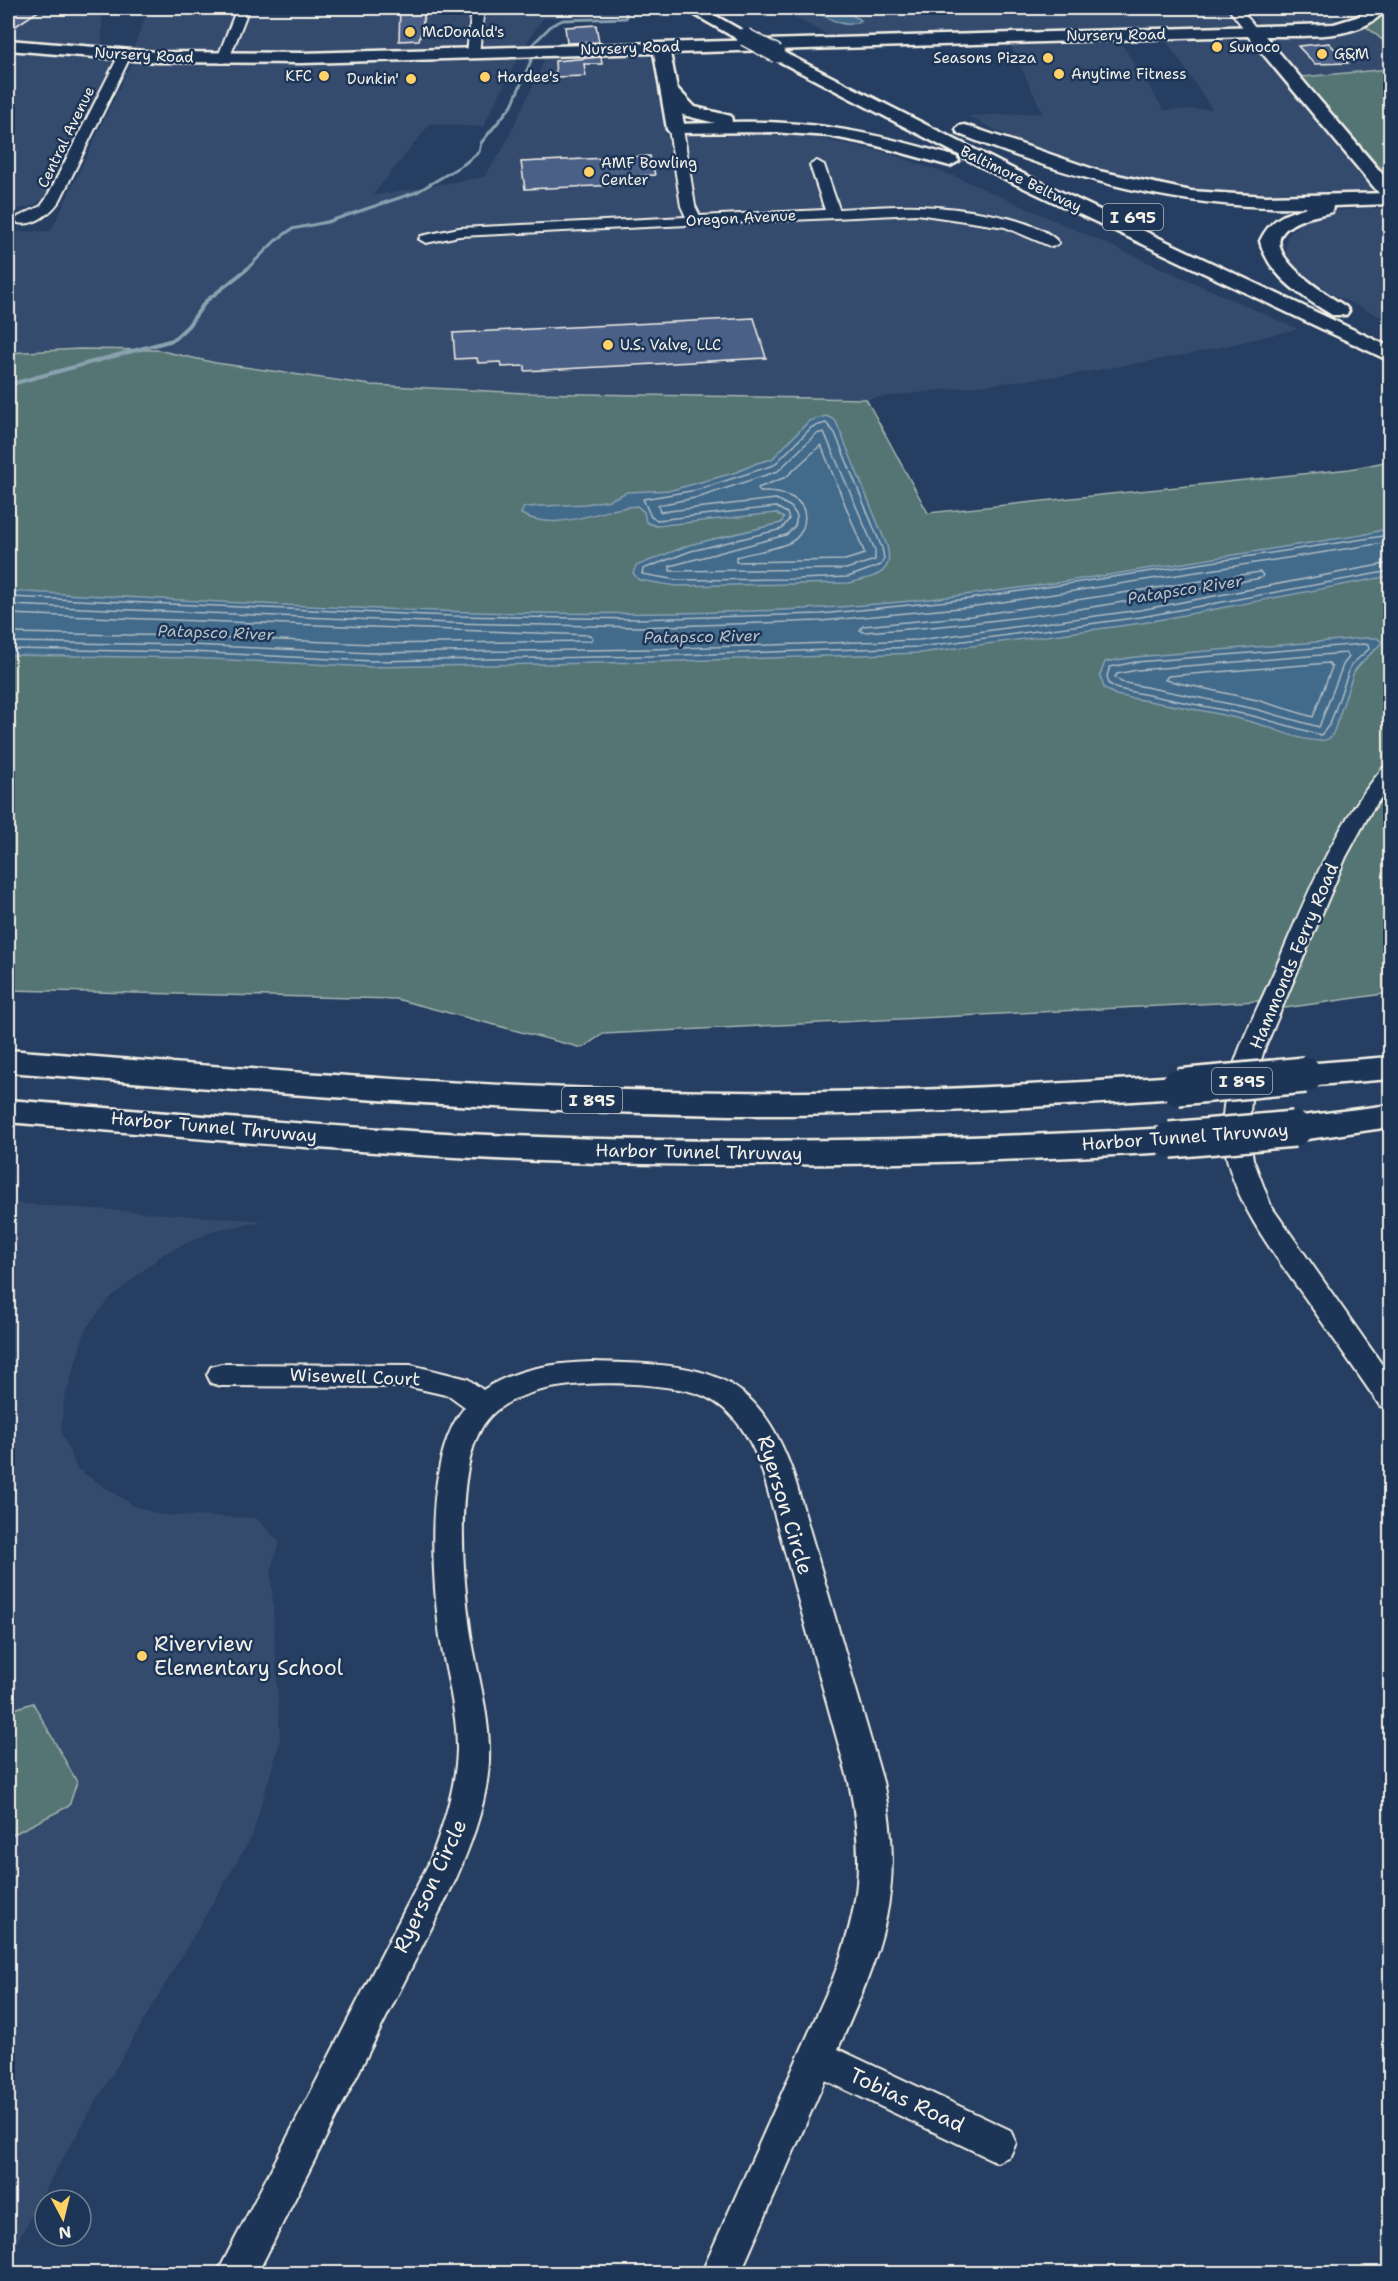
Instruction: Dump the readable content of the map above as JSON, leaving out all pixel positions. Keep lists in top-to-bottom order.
{
  "streets": {
    "main road": [
      "Nursery Road",
      "Baltimore Beltway",
      "I 695",
      "I 895",
      "Harbor Tunnel Thruway"
    ],
    "street": [
      "Central Avenue",
      "Oregon Avenue",
      "Hammonds Ferry Road",
      "Wisewell Court",
      "Ryerson Circle",
      "Tobias Road"
    ]
  },
  "crossings": [
    ["Nursery Road", "Central Avenue"],
    ["Wisewell Court", "Ryerson Circle"],
    ["Ryerson Circle", "Tobias Road"]
  ],
  "water": ["Patapsco River"],
  "places": [
    "McDonald's",
    "Sunoco",
    "G&M",
    "Seasons Pizza",
    "Anytime Fitness",
    "KFC",
    "Hardee's",
    "Dunkin'",
    "AMF Bowling Center",
    "U.S. Valve, LLC",
    "Riverview Elementary School"
  ],
  "north": "bottom"
}
